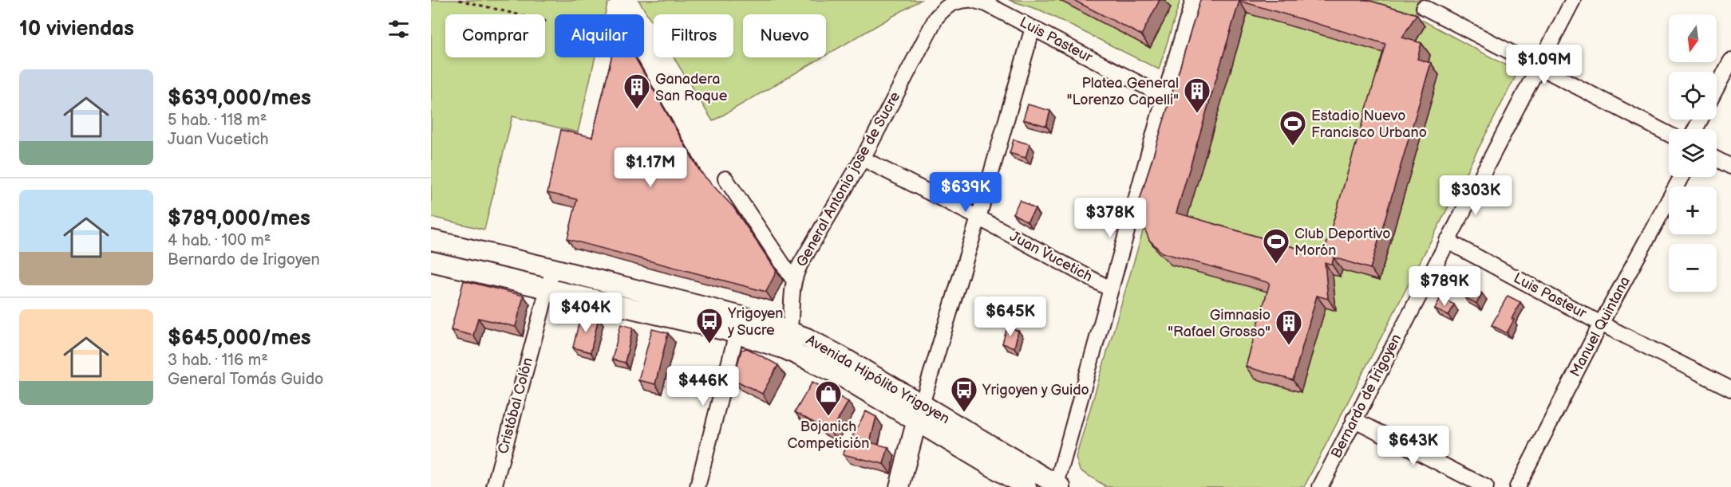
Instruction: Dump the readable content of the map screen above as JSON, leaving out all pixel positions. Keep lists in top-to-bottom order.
{
  "streets": {
    "main road": ["Avenida Hipólito Yrigoyen"],
    "street": [
      "Luis Pasteur",
      "General Antonio jose de Sucre",
      "Juan Vucetich",
      "Manuel Quintana",
      "Bernardo de Irigoyen",
      "Cristóbal Colón"
    ]
  },
  "crossings": [
    ["Luis Pasteur", "Manuel Quintana"],
    ["Luis Pasteur", "Bernardo de Irigoyen"],
    ["General Antonio jose de Sucre", "Juan Vucetich"],
    ["General Antonio jose de Sucre", "Avenida Hipólito Yrigoyen"],
    ["Avenida Hipólito Yrigoyen", "Cristóbal Colón"]
  ],
  "places": {
    "building": ["Ganadera San Roque", "Platea General \"Lorenzo Capelli\"", "Gimnasio \"Rafael Grosso\""],
    "sports": ["Estadio Nuevo Francisco Urbano", "Club Deportivo Morón"],
    "bus stop": ["Yrigoyen y Sucre", "Yrigoyen y Guido"],
    "shop": ["Bojanich Competición"]
  },
  "north": "bottom",
  "page": {
    "heading": "10 viviendas",
    "map_buttons": ["+", "−"],
    "chip": [
      "Comprar",
      "Alquilar",
      "Filtros",
      "Nuevo"
    ],
    "price": [
      "$1.09M",
      "$1.17M",
      "$639K",
      "$303K",
      "$378K",
      "$789K",
      "$404K",
      "$645K",
      "$446K",
      "$643K"
    ],
    "list": [
      {
        "name": "$639,000/mes",
        "note": "5 hab. · 118 m² · Juan Vucetich"
      },
      {
        "name": "$789,000/mes",
        "note": "4 hab. · 100 m² · Bernardo de Irigoyen"
      },
      {
        "name": "$645,000/mes",
        "note": "3 hab. · 116 m² · General Tomás Guido"
      }
    ]
  }
}
